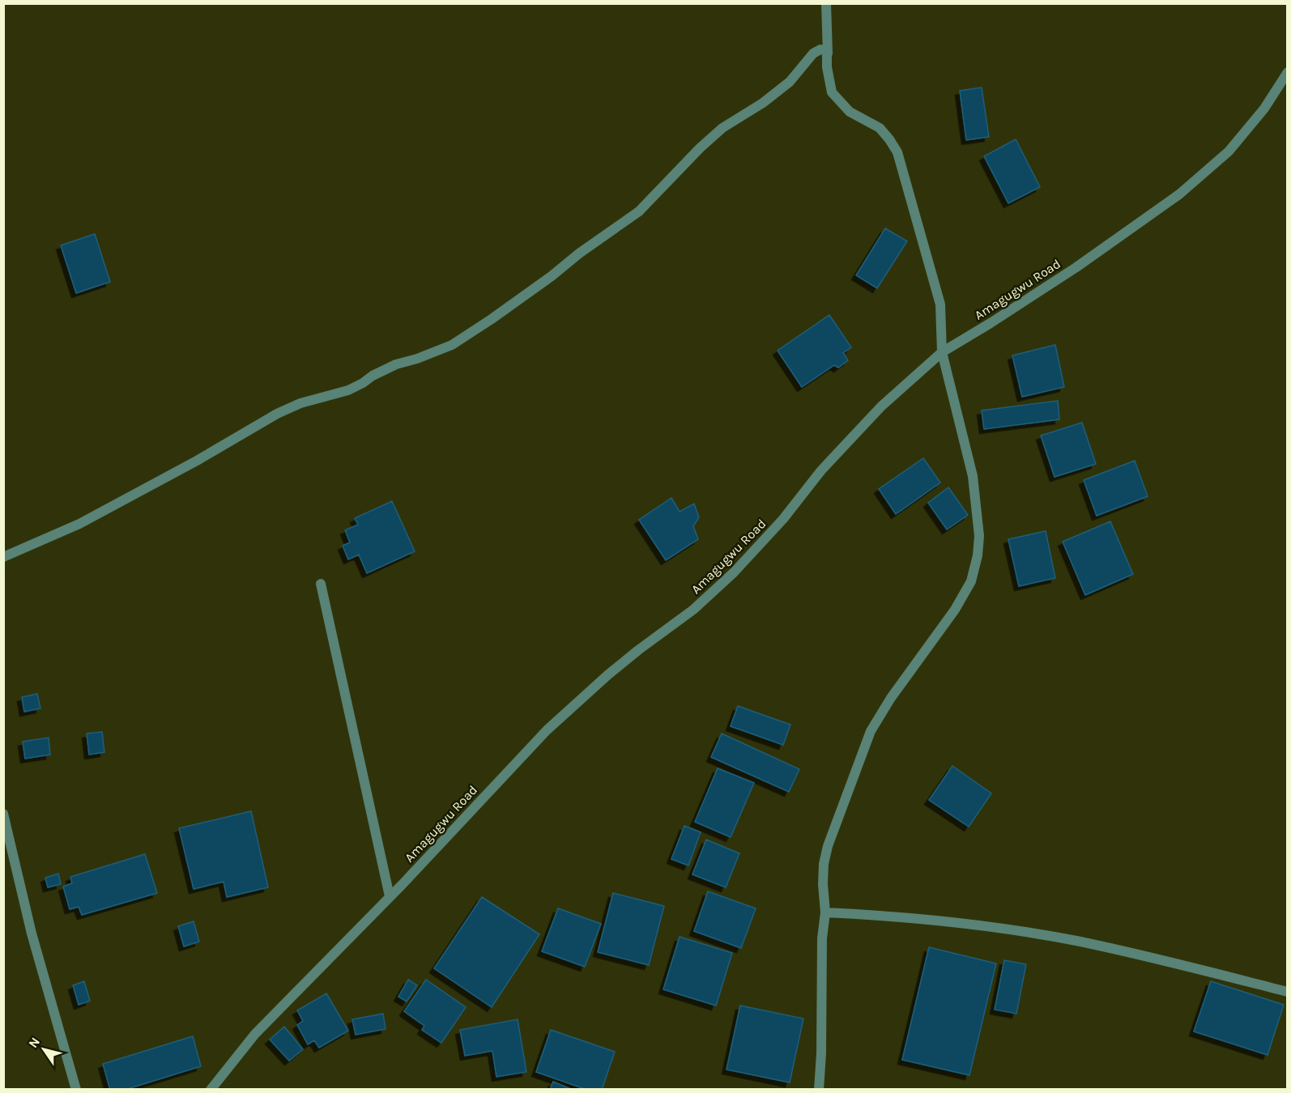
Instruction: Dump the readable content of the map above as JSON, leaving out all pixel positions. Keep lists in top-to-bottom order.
{
  "streets": {
    "street": ["Amagugwu Road"]
  },
  "north": "top left"
}
